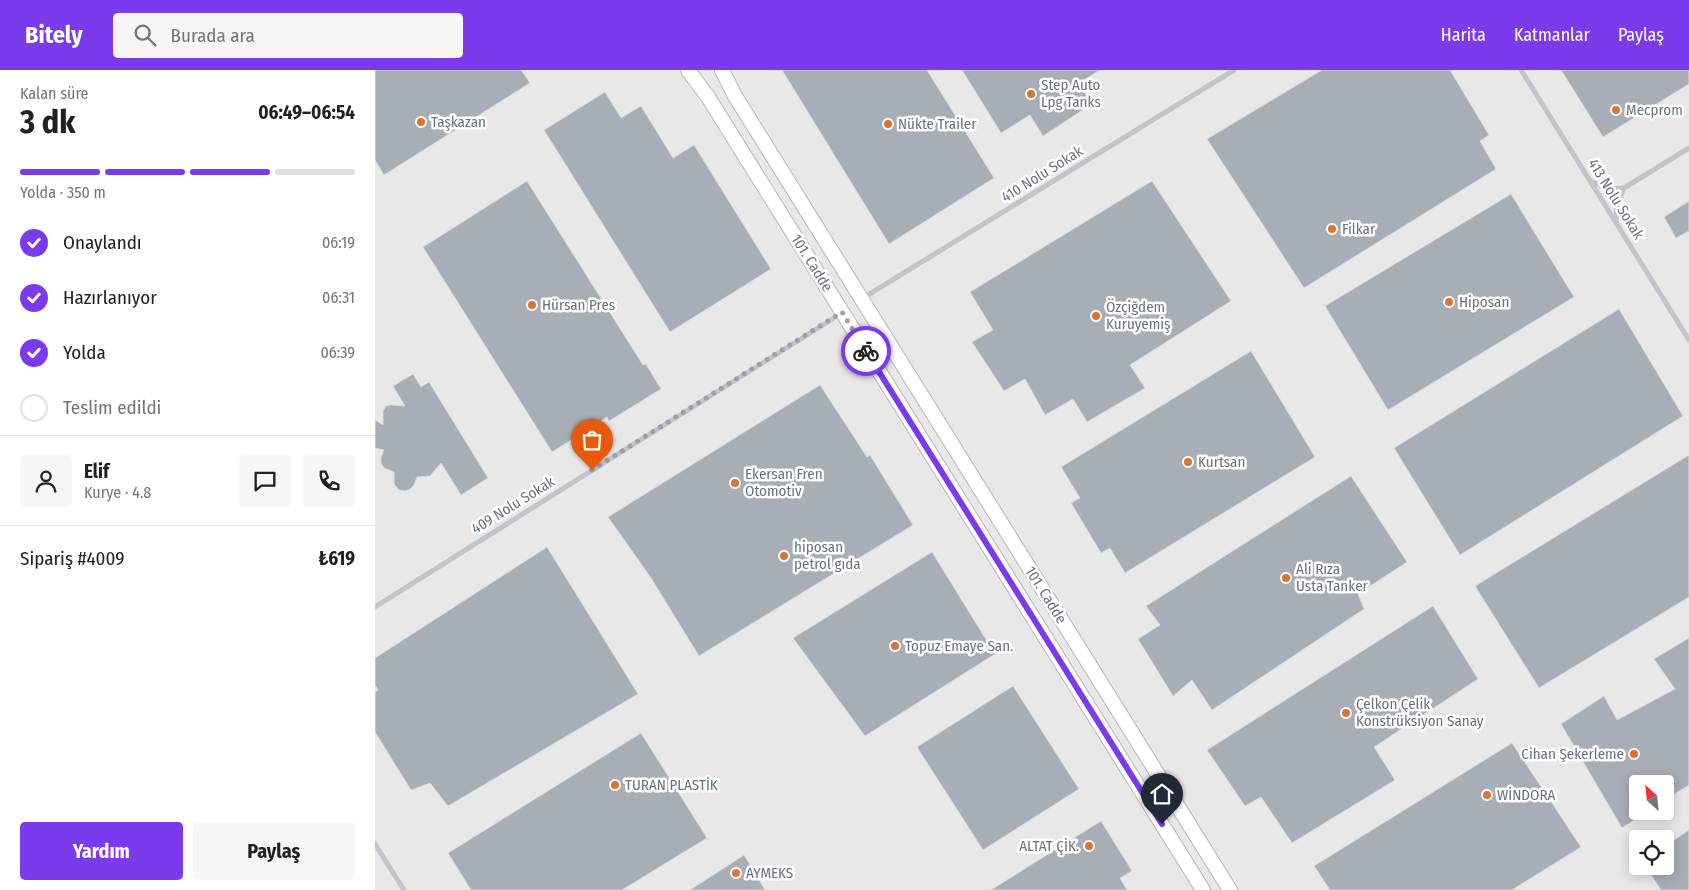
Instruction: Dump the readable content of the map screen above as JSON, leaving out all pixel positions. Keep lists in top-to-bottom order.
{
  "streets": {
    "street": ["101. Cadde"],
    "lane": ["410 Nolu Sokak", "413 Nolu Sokak", "409 Nolu Sokak"]
  },
  "crossings": [
    ["410 Nolu Sokak", "101. Cadde"],
    ["101. Cadde", "409 Nolu Sokak"]
  ],
  "places": [
    "Step Auto Lpg Tanks",
    "Mecprom",
    "Taşkazan",
    "Nükte Trailer",
    "Filkar",
    "Hiposan",
    "Hürsan Pres",
    "Özçiğdem Kuruyemiş",
    "Kurtsan",
    "Ekersan Fren Otomotiv",
    "hiposan petrol gıda",
    "Ali Rıza Usta Tanker",
    "Topuz Emaye San.",
    "Çelkon Çelik Konstrüksiyon Sanay",
    "Cihan Şekerleme",
    "TURAN PLASTİK",
    "WİNDORA",
    "ALTAT ÇİK.",
    "AYMEKS"
  ],
  "north": "top left",
  "page": {
    "header": "Bitely",
    "search": "Burada ara",
    "nav": ["Harita", "Katmanlar", "Paylaş"],
    "heading": ["3 dk", "Kalan süre", "06:49–06:54"],
    "panel": [
      "Elif",
      "Kurye · 4.8",
      "Sipariş #4009",
      "₺619"
    ],
    "bar": "Yolda · 350 m",
    "list": [
      ["Onaylandı", "06:19"],
      ["Hazırlanıyor", "06:31"],
      ["Yolda", "06:39"],
      "Teslim edildi"
    ],
    "buttons": ["Yardım", "Paylaş"]
  }
}
